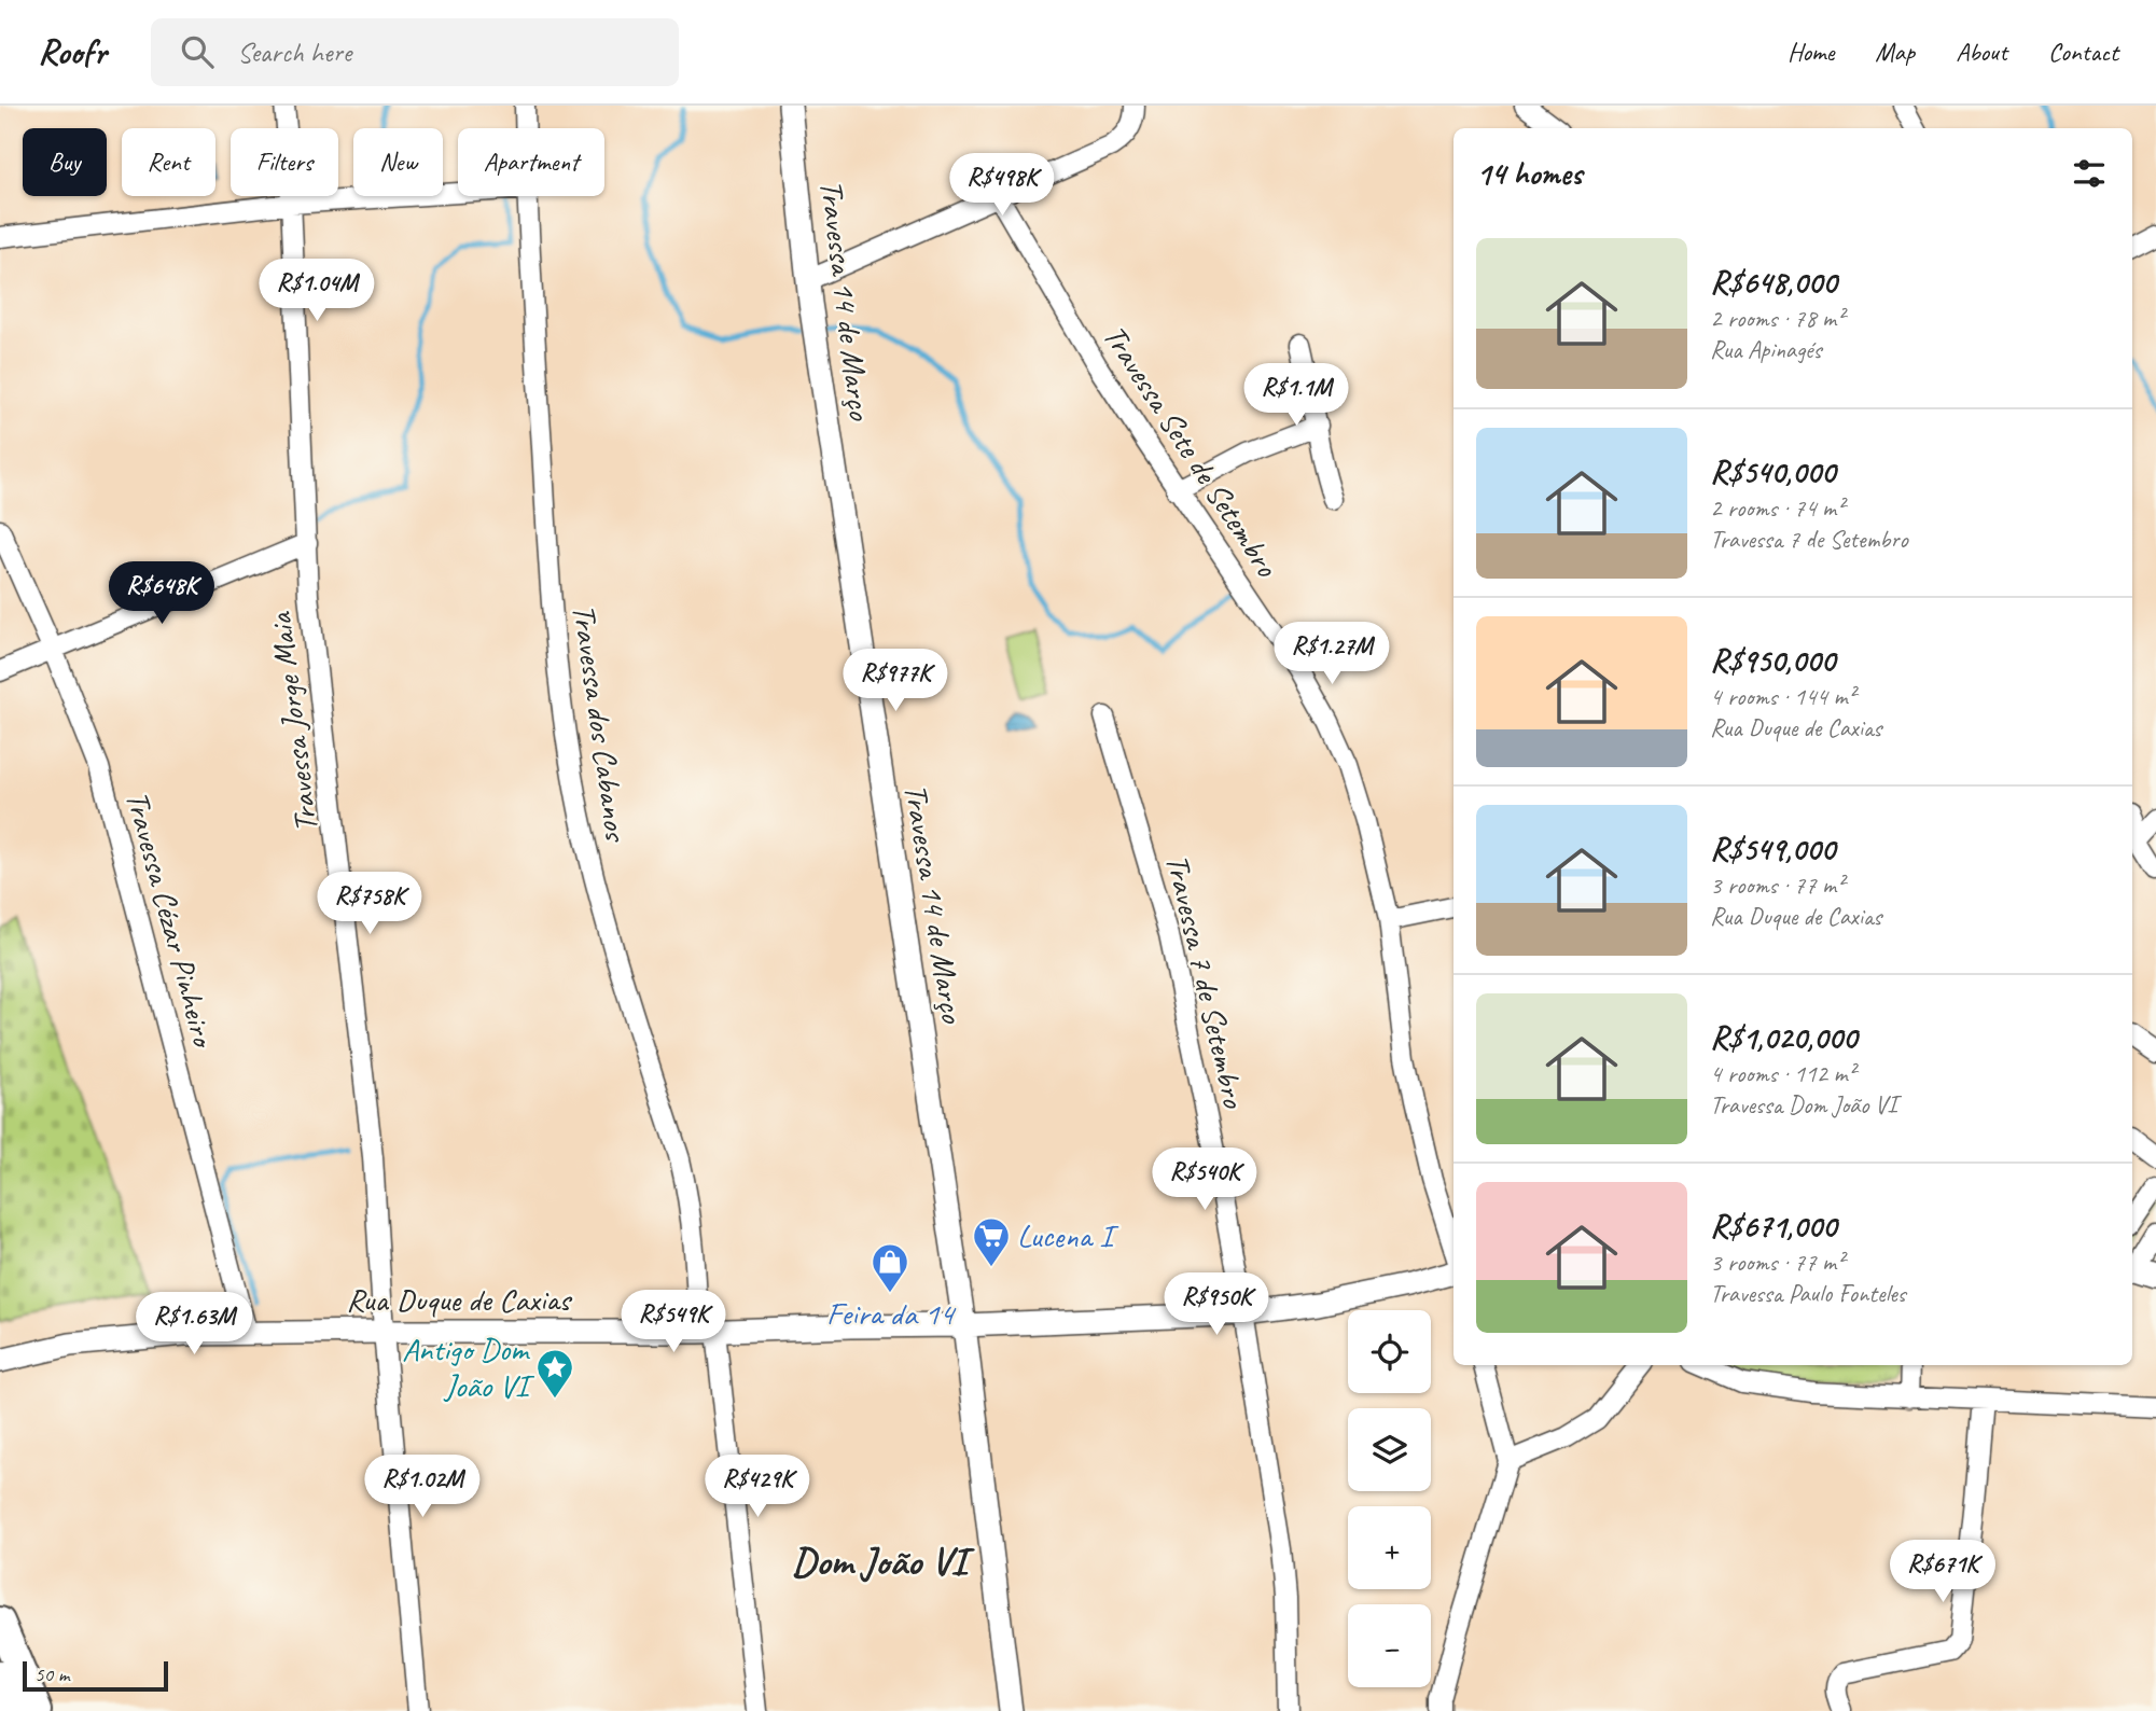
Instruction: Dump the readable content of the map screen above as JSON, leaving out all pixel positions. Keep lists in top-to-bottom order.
{
  "streets": {
    "street": [
      "Travessa 14 de Março",
      "Travessa Sete de Setembro",
      "Travessa dos Cabanos",
      "Travessa Jorge Maia",
      "Travessa Cézar Pinheiro",
      "Travessa 7 de Setembro",
      "Rua Duque de Caxias"
    ]
  },
  "crossings": [
    ["Travessa 14 de Março", "Rua Duque de Caxias"],
    ["Travessa dos Cabanos", "Rua Duque de Caxias"],
    ["Travessa Jorge Maia", "Rua Duque de Caxias"],
    ["Travessa Cézar Pinheiro", "Rua Duque de Caxias"],
    ["Travessa 7 de Setembro", "Rua Duque de Caxias"]
  ],
  "districts": ["Dom João VI"],
  "places": {
    "supermarket": ["Lucena I"],
    "shop": ["Feira da 14"],
    "place": ["Antigo Dom João VI"]
  },
  "scale_bar": "50 m",
  "page": {
    "header": "Roofr",
    "search": "Search here",
    "nav": [
      "Home",
      "Map",
      "About",
      "Contact"
    ],
    "chip": [
      "Buy",
      "Rent",
      "Filters",
      "New",
      "Apartment"
    ],
    "heading": "14 homes",
    "price": [
      "R$498K",
      "R$1.04M",
      "R$1.1M",
      "R$648K",
      "R$1.27M",
      "R$977K",
      "R$758K",
      "R$540K",
      "R$950K",
      "R$549K",
      "R$1.63M",
      "R$1.02M",
      "R$429K",
      "R$671K"
    ],
    "list": [
      {
        "name": "R$648,000",
        "note": "2 rooms · 78 m² · Rua Apinagés"
      },
      {
        "name": "R$540,000",
        "note": "2 rooms · 74 m² · Travessa 7 de Setembro"
      },
      {
        "name": "R$950,000",
        "note": "4 rooms · 144 m² · Rua Duque de Caxias"
      },
      {
        "name": "R$549,000",
        "note": "3 rooms · 77 m² · Rua Duque de Caxias"
      },
      {
        "name": "R$1,020,000",
        "note": "4 rooms · 112 m² · Travessa Dom João VI"
      },
      {
        "name": "R$671,000",
        "note": "3 rooms · 77 m² · Travessa Paulo Fonteles"
      }
    ],
    "map_buttons": ["+", "−"],
    "scale": "50 m"
  }
}
